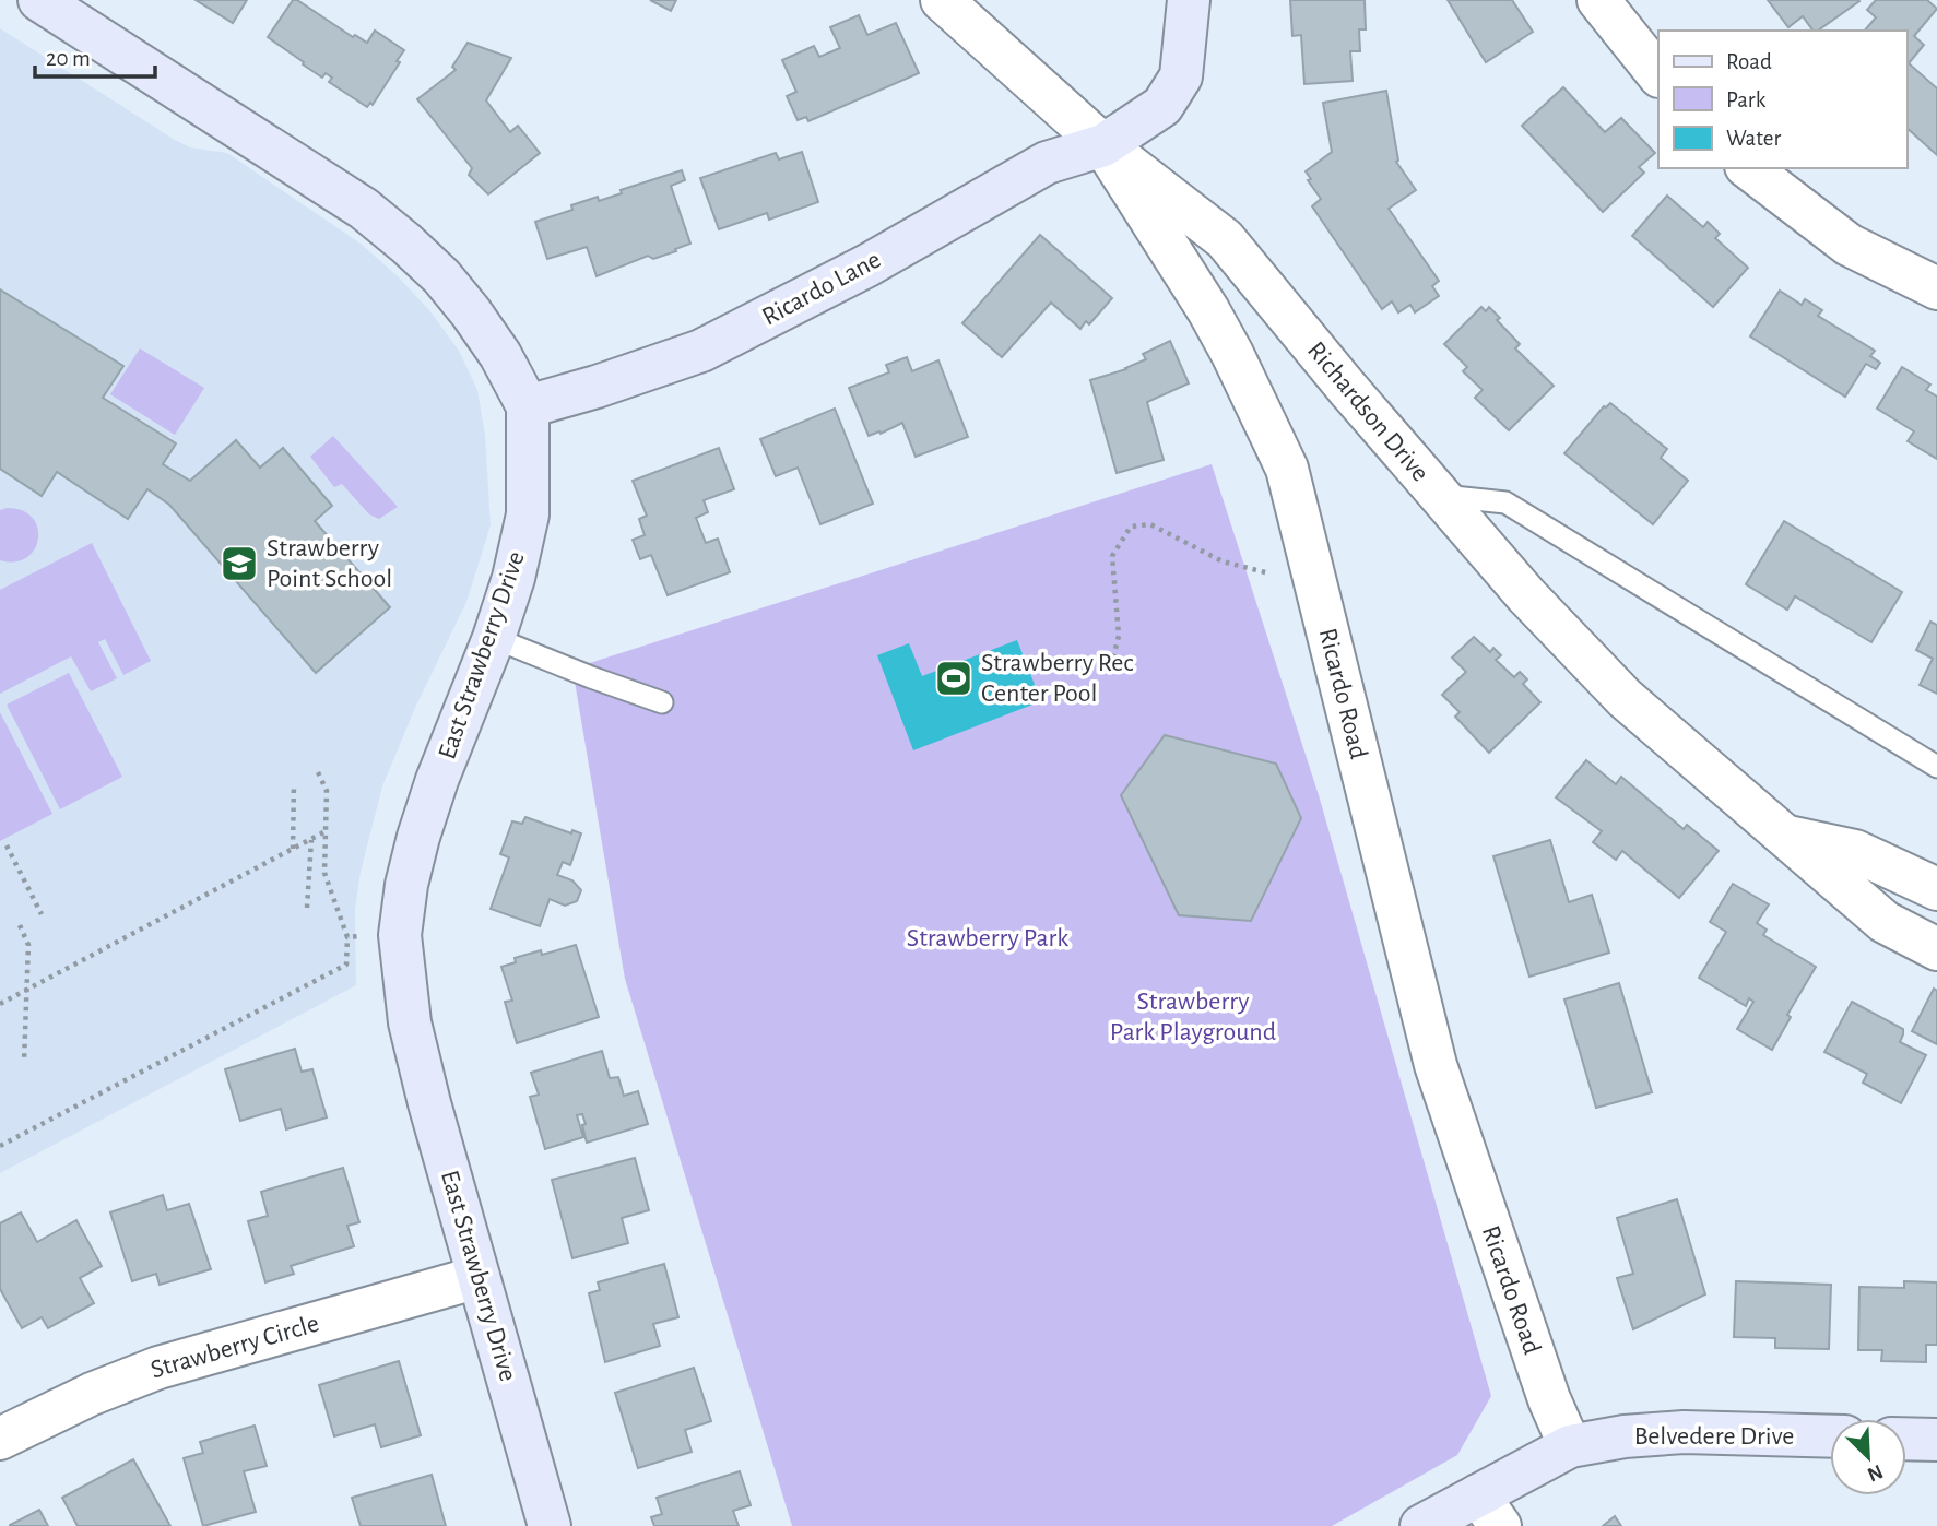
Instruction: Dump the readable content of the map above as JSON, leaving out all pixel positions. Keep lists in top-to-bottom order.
{
  "streets": {
    "street": [
      "Ricardo Lane",
      "Richardson Drive",
      "East Strawberry Drive",
      "Ricardo Road",
      "Strawberry Circle",
      "Belvedere Drive"
    ]
  },
  "crossings": [
    ["Ricardo Lane", "Richardson Drive"],
    ["Ricardo Lane", "East Strawberry Drive"],
    ["Ricardo Lane", "Ricardo Road"],
    ["Richardson Drive", "Ricardo Road"],
    ["East Strawberry Drive", "Strawberry Circle"],
    ["Ricardo Road", "Belvedere Drive"]
  ],
  "parks": ["Strawberry Park", "Strawberry Park Playground"],
  "places": {
    "school or university": ["Strawberry Point School"],
    "sports": ["Strawberry Rec Center Pool"]
  },
  "legend": ["Road", "Park", "Water"],
  "scale_bar": "20 m",
  "north": "bottom right"
}
